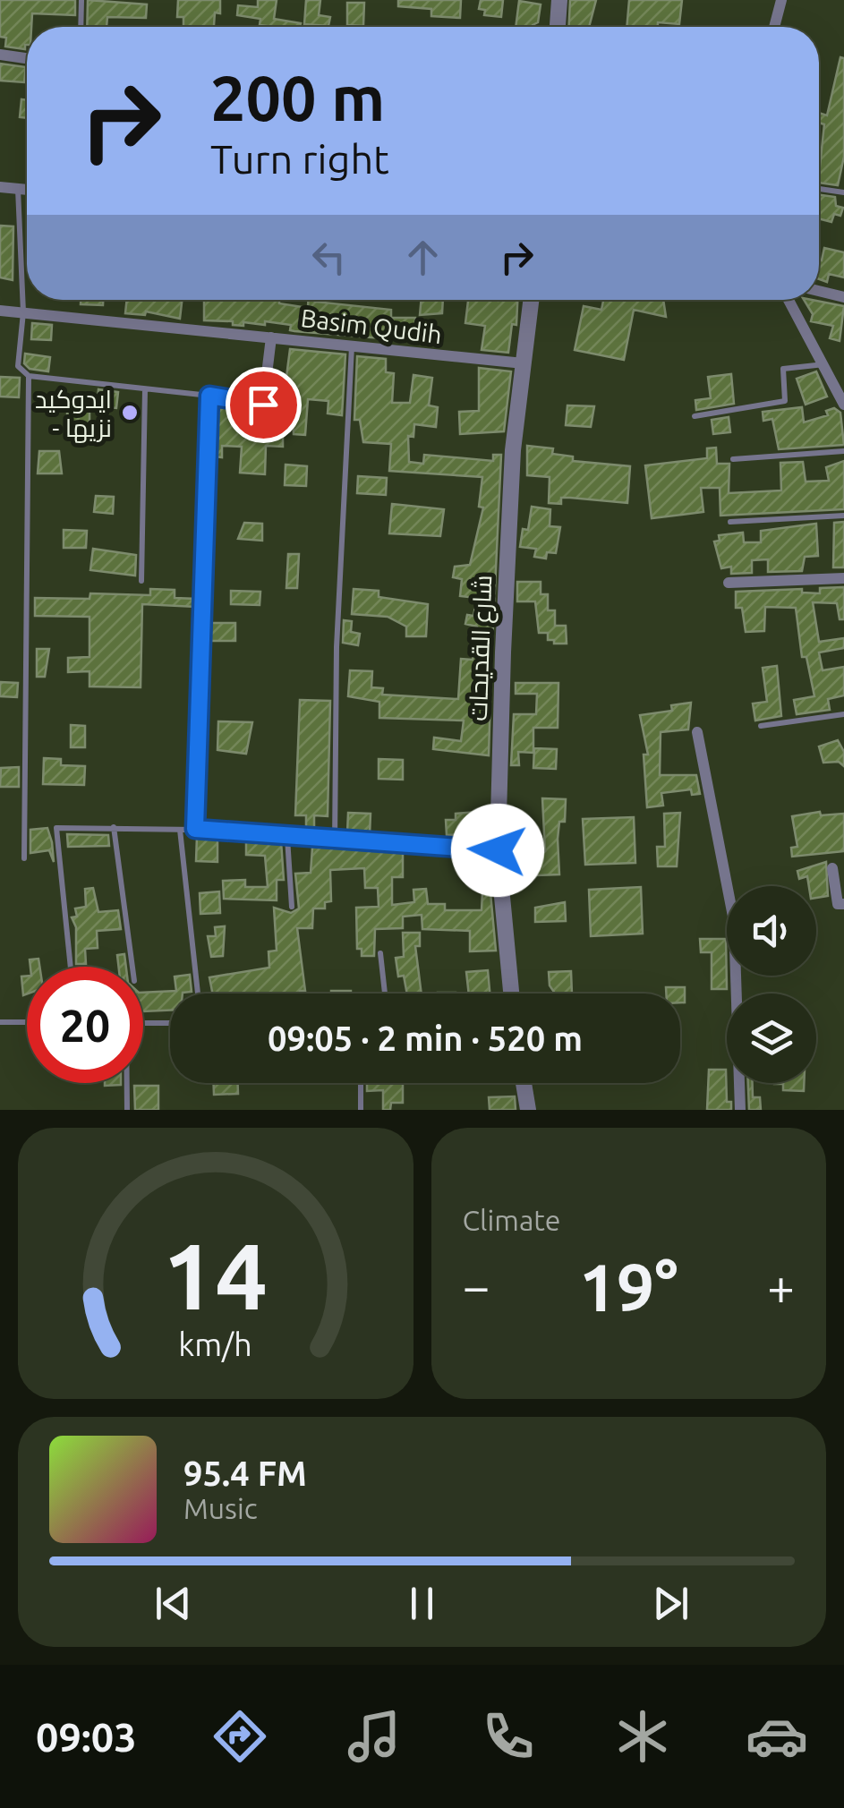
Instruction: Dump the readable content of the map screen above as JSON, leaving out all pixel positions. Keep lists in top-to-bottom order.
{
  "streets": {
    "street": ["Basim Qudih", "شارع القديحات"]
  },
  "crossings": [
    ["Basim Qudih", "شارع القديحات"]
  ],
  "places": ["ايدوكيد - نزيها"],
  "page": {
    "turn": ["200 m", "Turn right"],
    "limit": "20",
    "trip": "09:05 · 2 min · 520 m",
    "tile": "Climate",
    "heat": ["−", "19°", "+"],
    "song": ["95.4 FM", "Music"],
    "tabs": "09:03",
    "gauge": ["14", "km/h"]
  }
}
